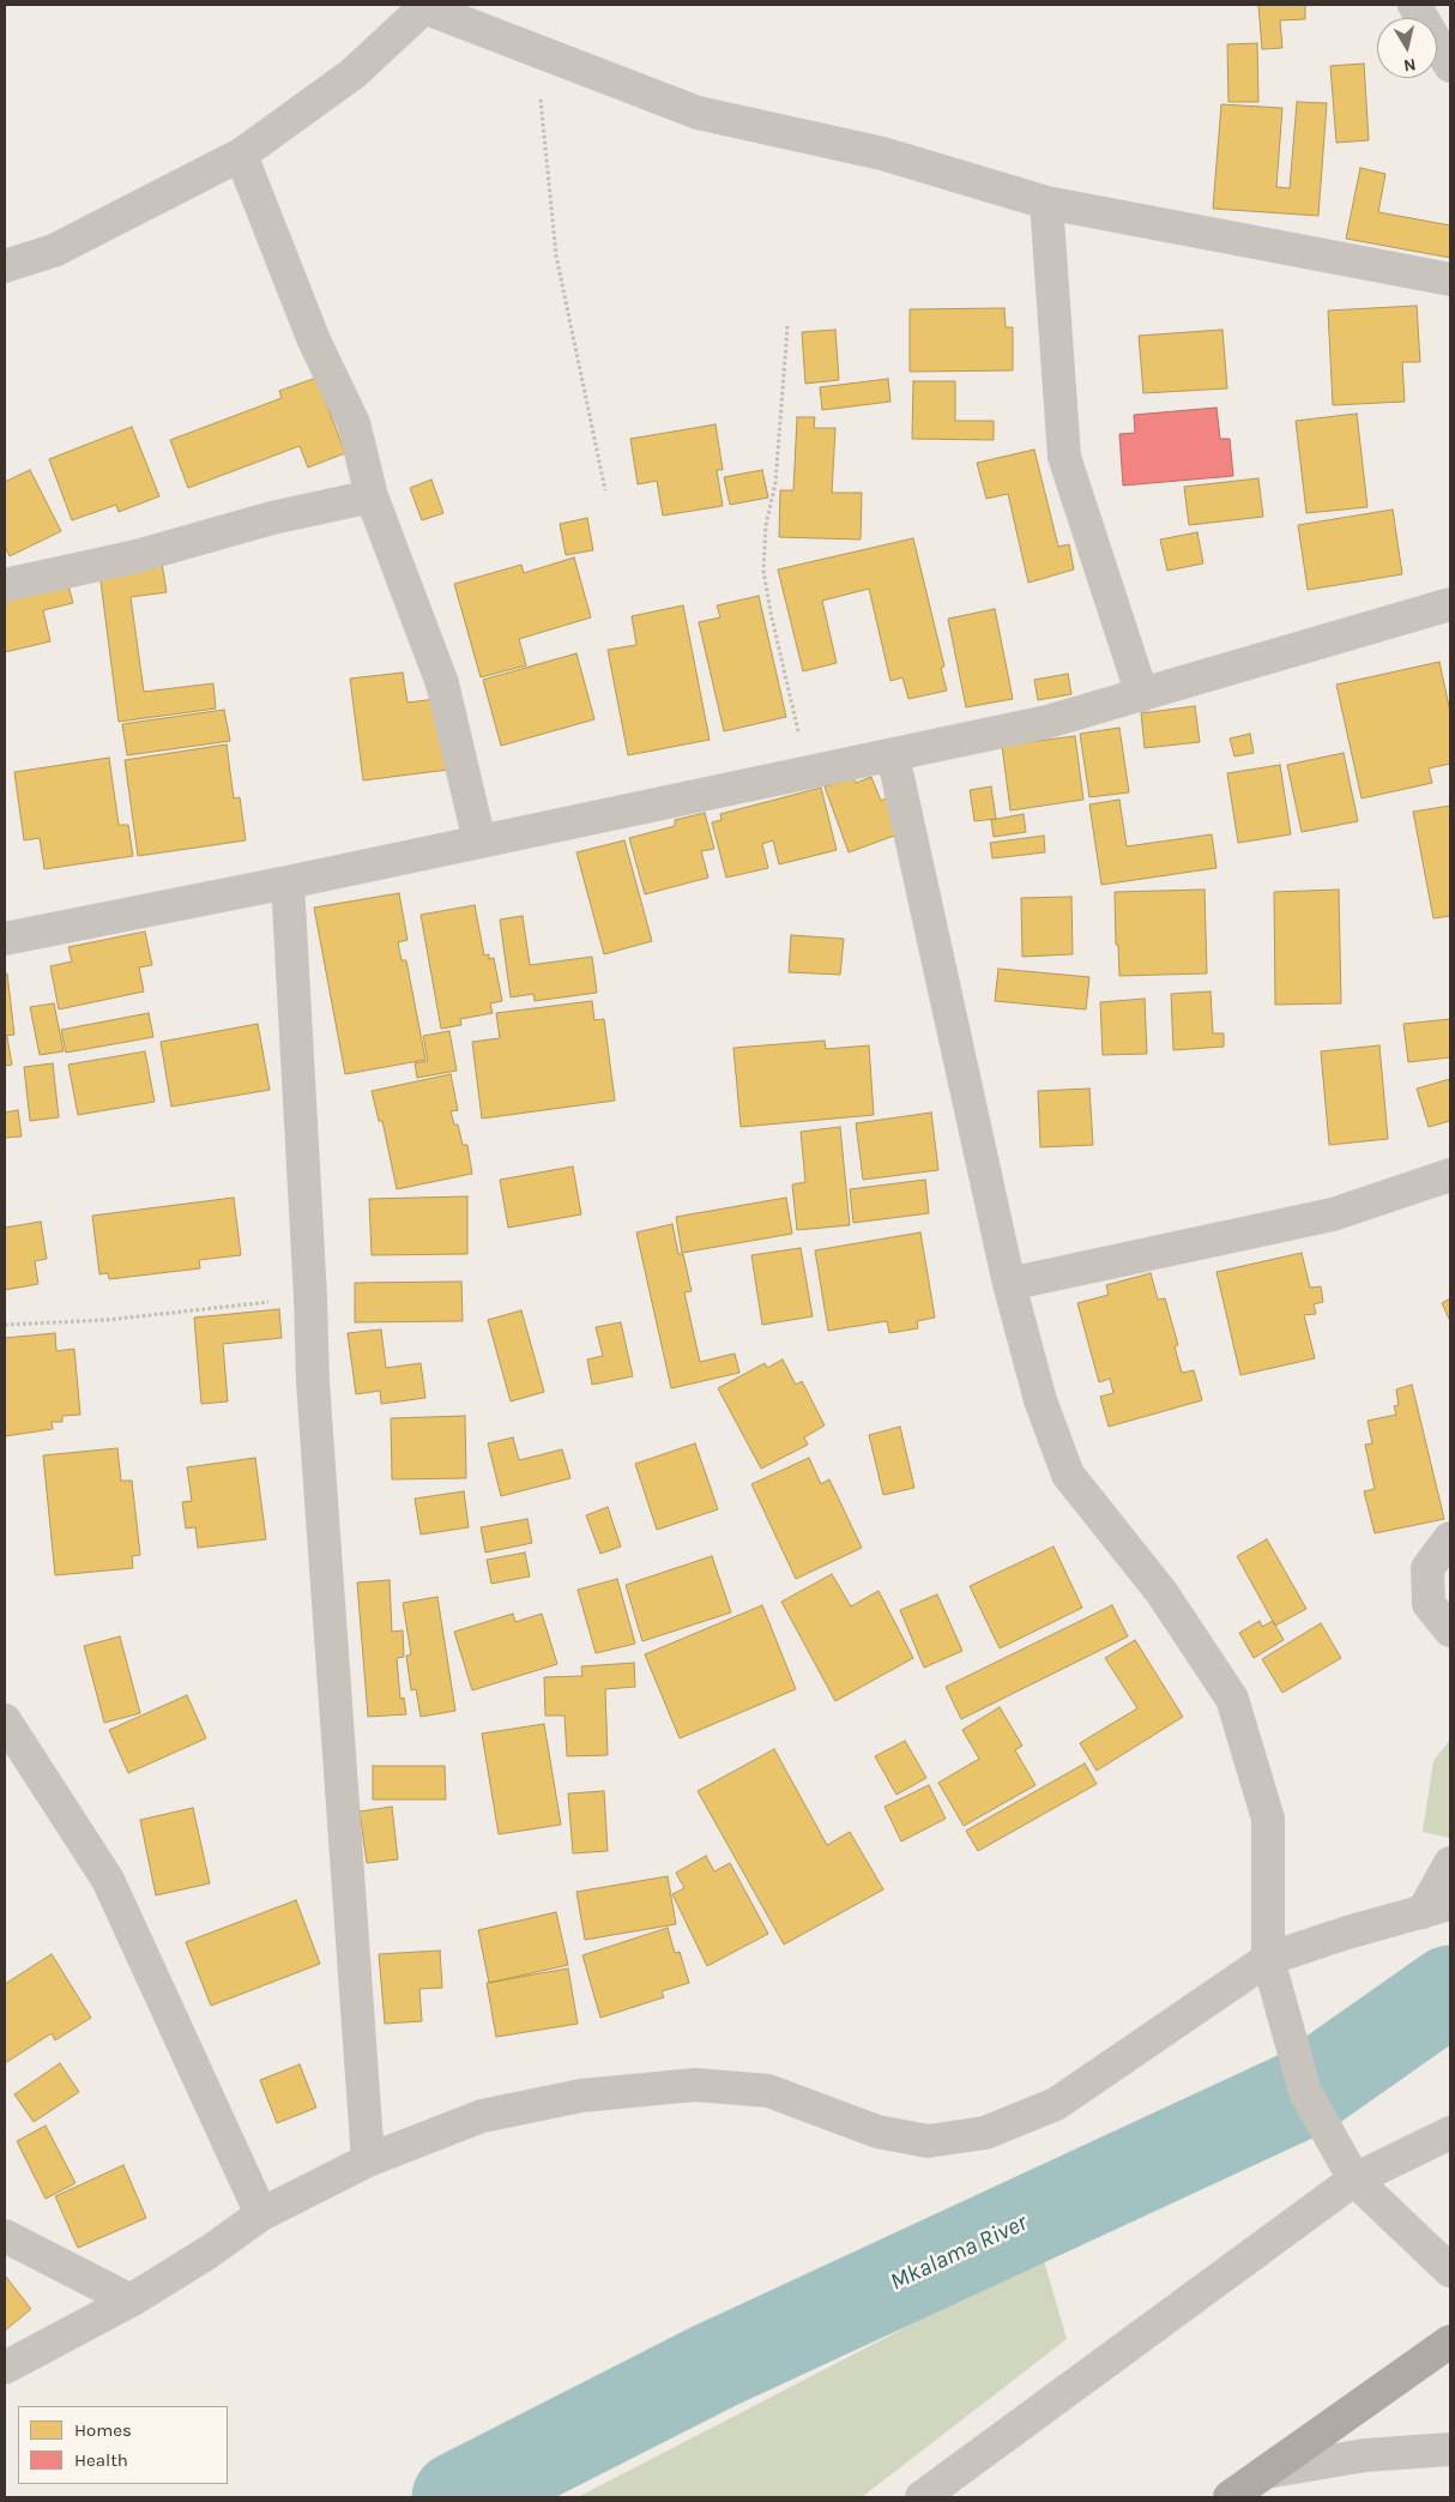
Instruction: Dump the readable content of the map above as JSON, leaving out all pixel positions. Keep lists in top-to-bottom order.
{
  "water": ["Mkalama River"],
  "legend": ["Homes", "Health"],
  "north": "bottom"
}
